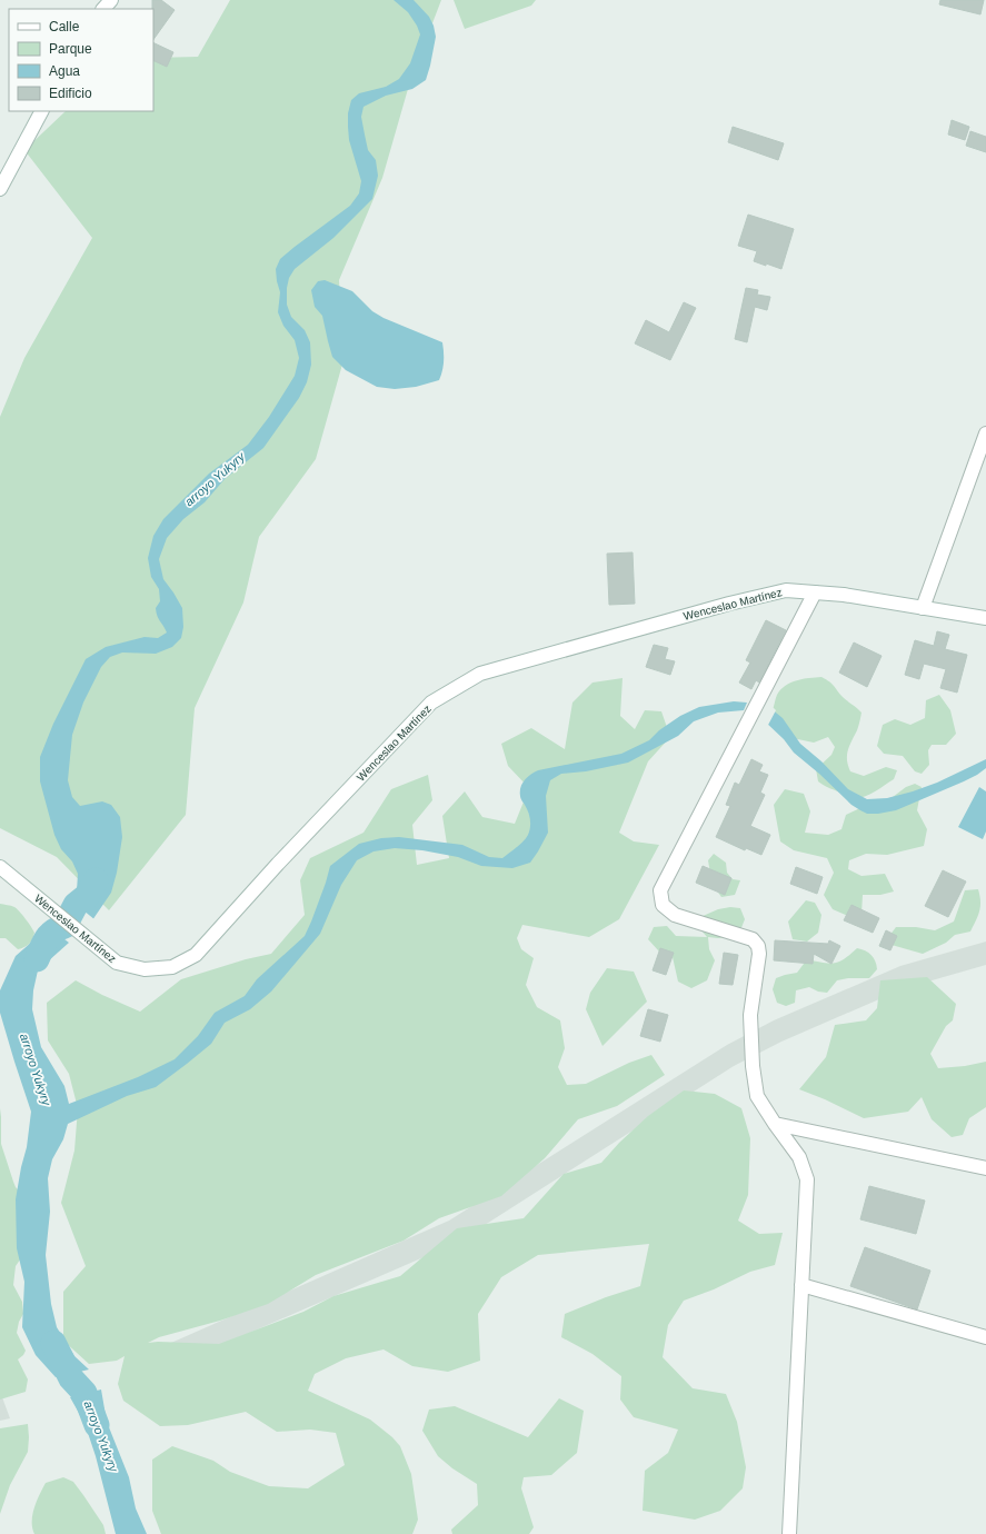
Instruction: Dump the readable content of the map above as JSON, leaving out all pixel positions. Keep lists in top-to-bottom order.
{
  "streets": {
    "street": ["Wenceslao Martínez"]
  },
  "water": ["arroyo Yukyry"],
  "legend": [
    "Calle",
    "Parque",
    "Agua",
    "Edificio"
  ]
}
